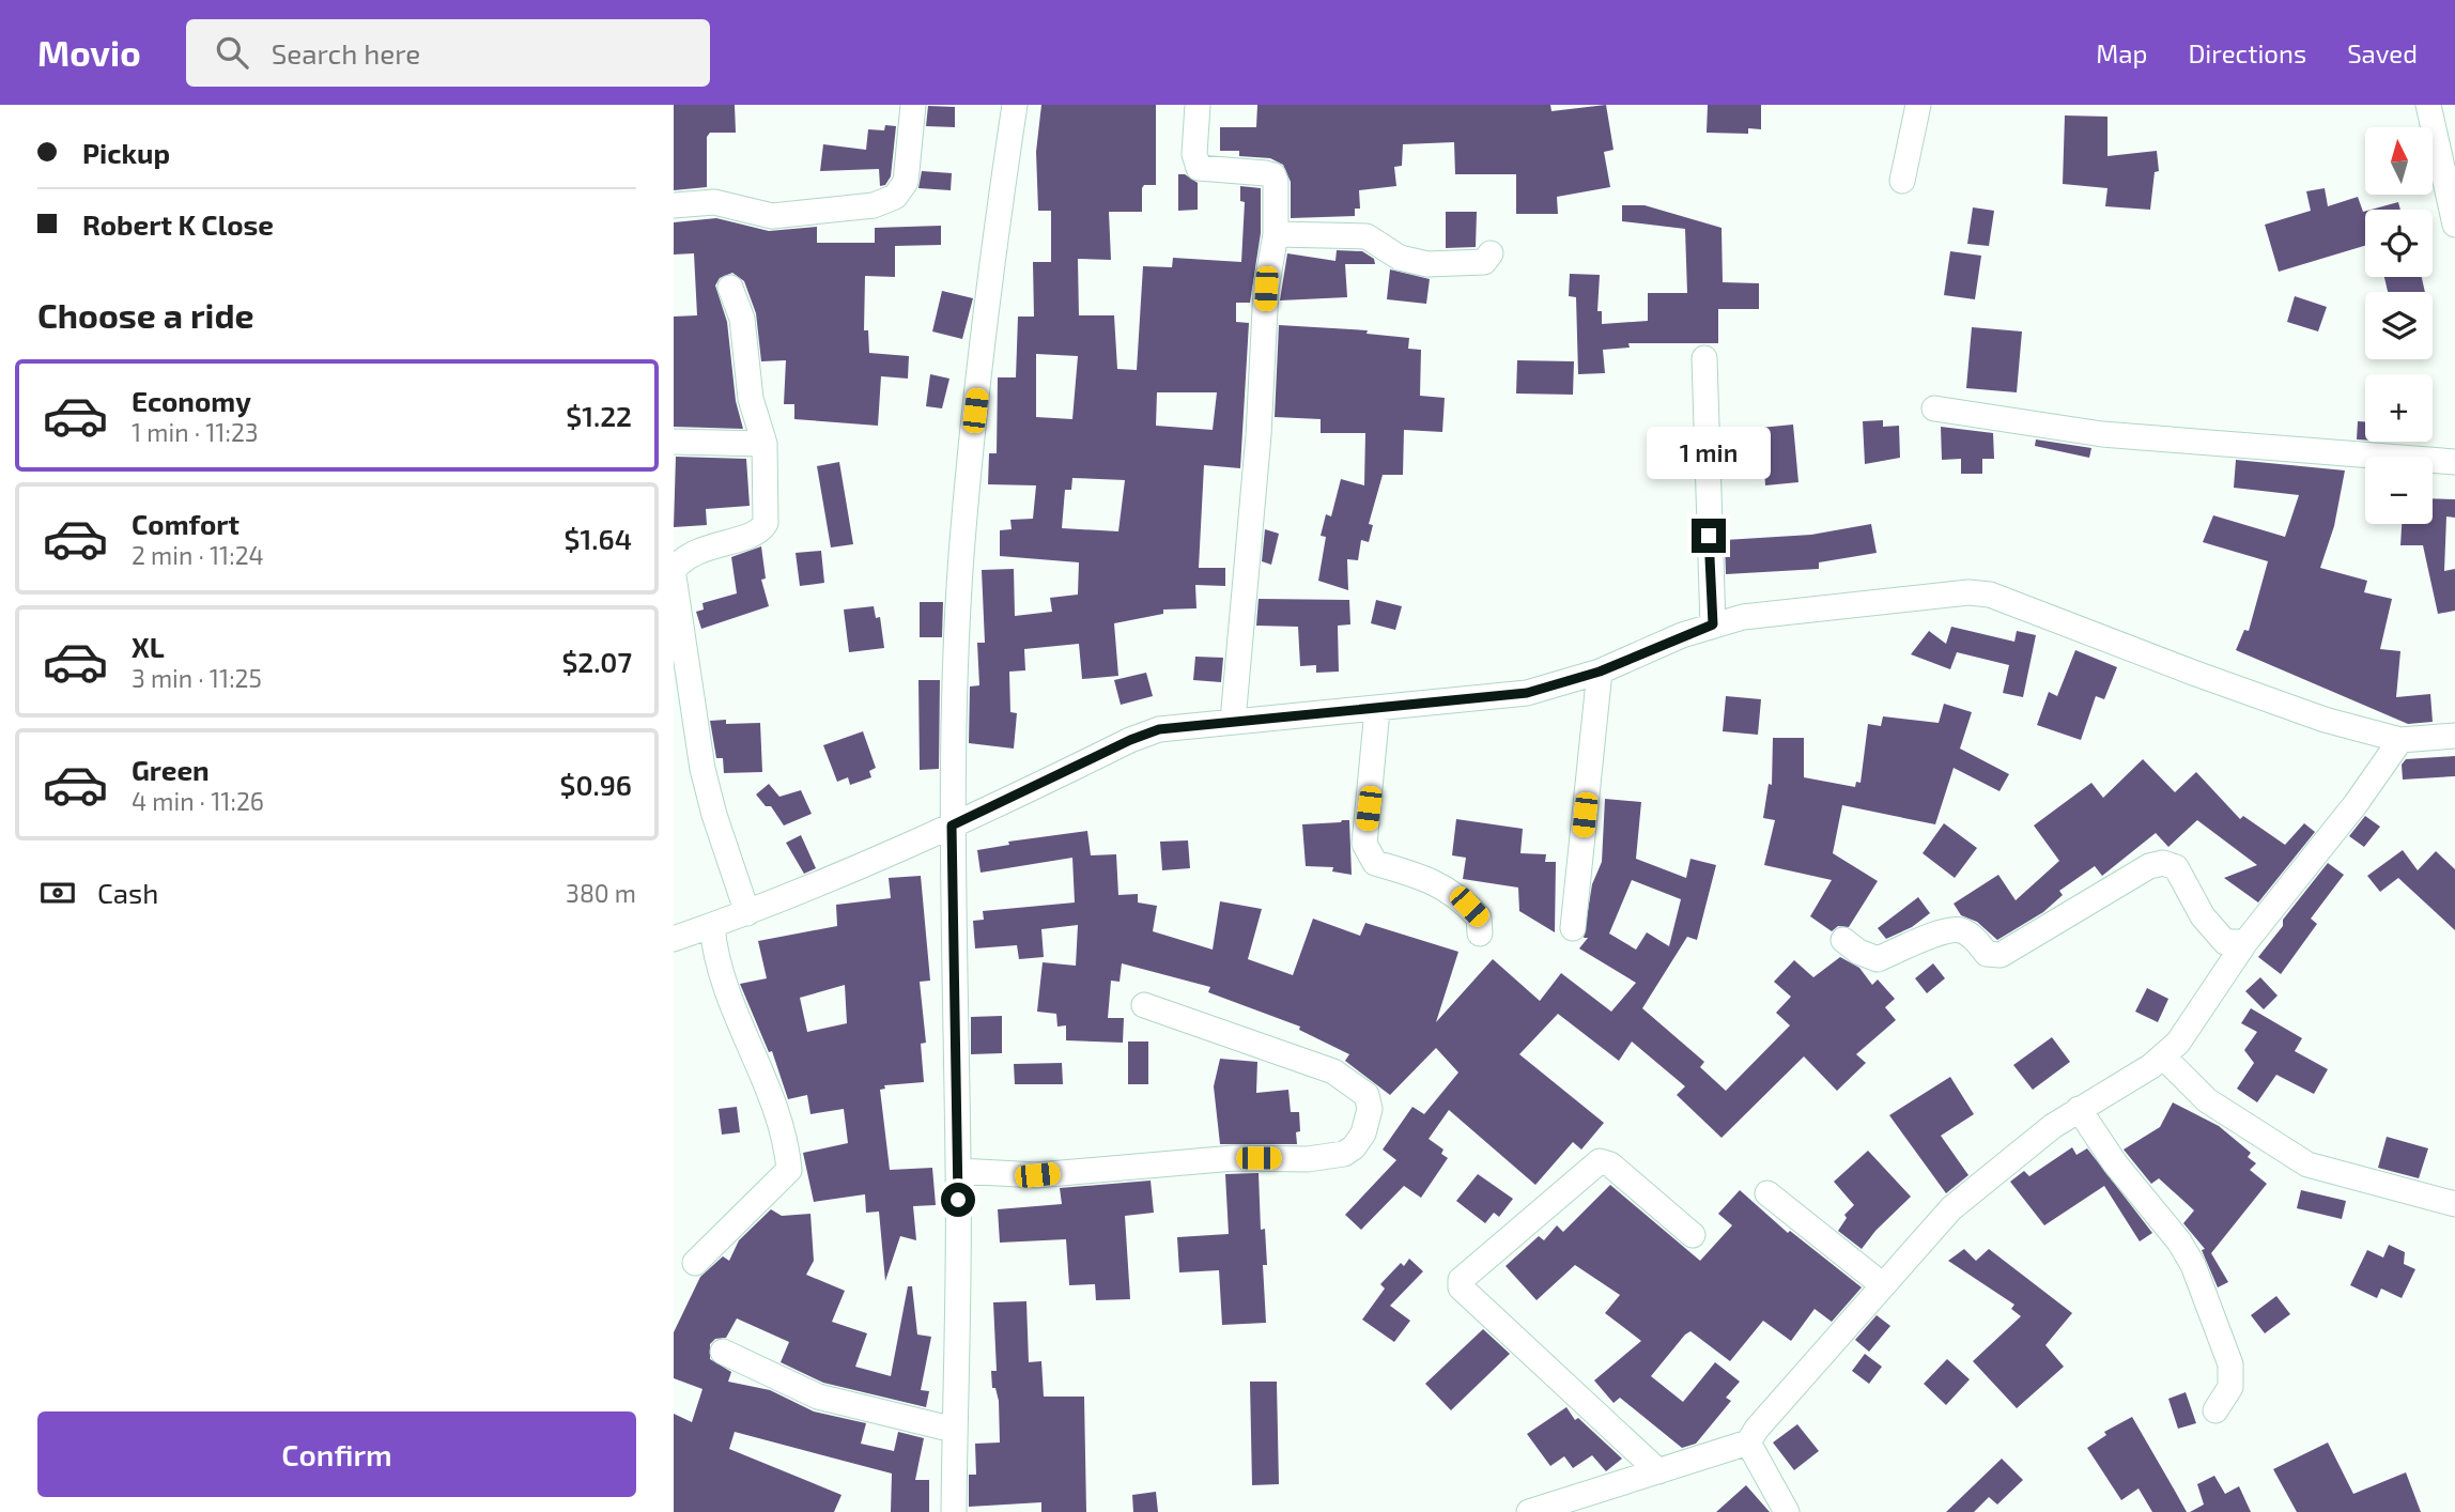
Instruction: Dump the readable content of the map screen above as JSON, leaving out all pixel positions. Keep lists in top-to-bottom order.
{
  "north": "top",
  "page": {
    "header": "Movio",
    "search": "Search here",
    "nav": ["Map", "Directions", "Saved"],
    "banner": ["Pickup", "Robert K Close"],
    "map_buttons": ["+", "−"],
    "heading": "Choose a ride",
    "list": [
      {
        "name": "Economy",
        "note": "1 min · 11:23",
        "value": "$1.22"
      },
      {
        "name": "Comfort",
        "note": "2 min · 11:24",
        "value": "$1.64"
      },
      {
        "name": "XL",
        "note": "3 min · 11:25",
        "value": "$2.07"
      },
      {
        "name": "Green",
        "note": "4 min · 11:26",
        "value": "$0.96"
      }
    ],
    "bubble": "1 min",
    "pay": ["Cash", "380 m"],
    "buttons": "Confirm"
  }
}
